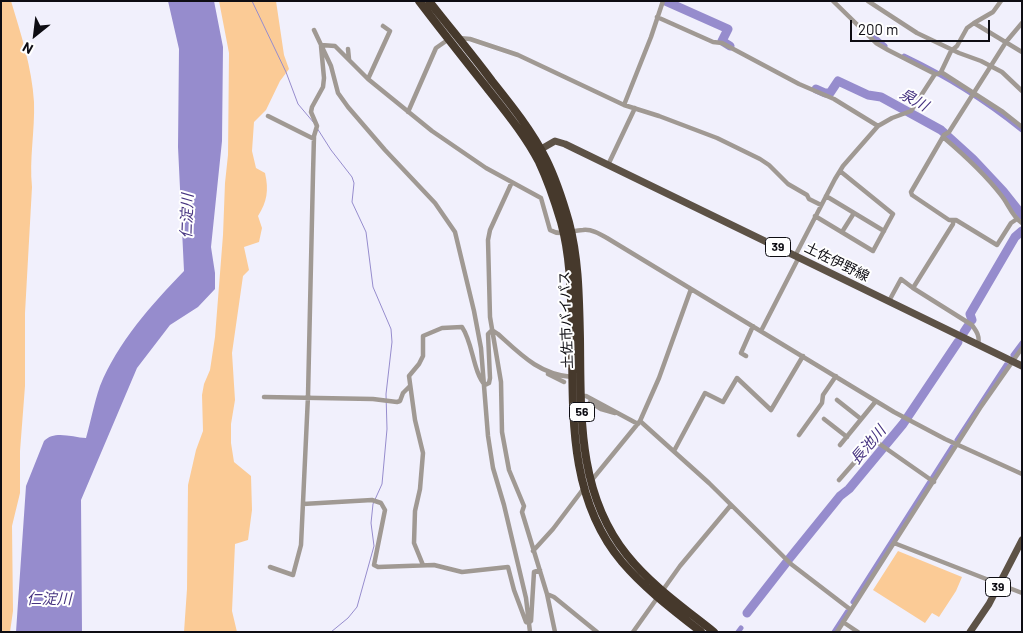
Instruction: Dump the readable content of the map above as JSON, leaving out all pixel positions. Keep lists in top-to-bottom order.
{
  "streets": {
    "highway": ["土佐市バイパス", "56"],
    "main road": ["39", "土佐伊野線"]
  },
  "crossings": [
    ["土佐伊野線", "土佐市バイパス"]
  ],
  "water": ["泉川", "仁淀川", "長池川"],
  "scale_bar": "200 m",
  "north": "bottom left"
}
